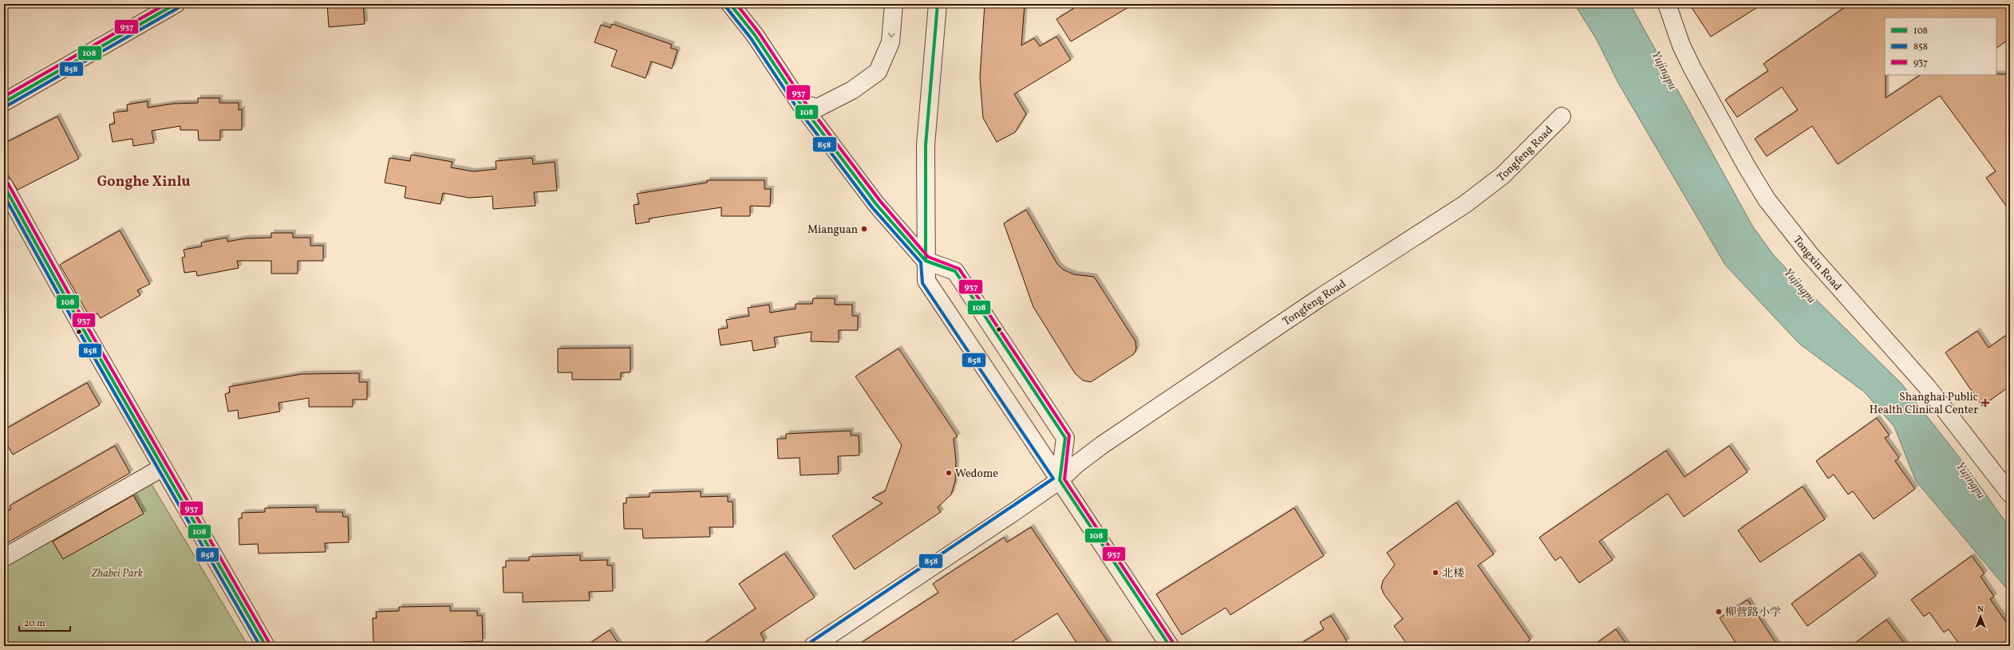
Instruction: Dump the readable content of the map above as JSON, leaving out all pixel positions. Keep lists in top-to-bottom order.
{
  "streets": {
    "street": ["Tongfeng Road", "Tongxin Road"]
  },
  "districts": ["Gonghe Xinlu"],
  "water": ["Yujingpu"],
  "parks": ["Zhabei Park"],
  "places": {
    "other": [
      "Mianguan",
      "Wedome",
      "北楼",
      "柳营路小学"
    ],
    "health": ["Shanghai Public Health Clinical Center"]
  },
  "lines": ["transit line 108", "transit line 937", "transit line 858"],
  "legend": ["108", "858", "937"],
  "scale_bar": "20 m",
  "north": "top"
}
